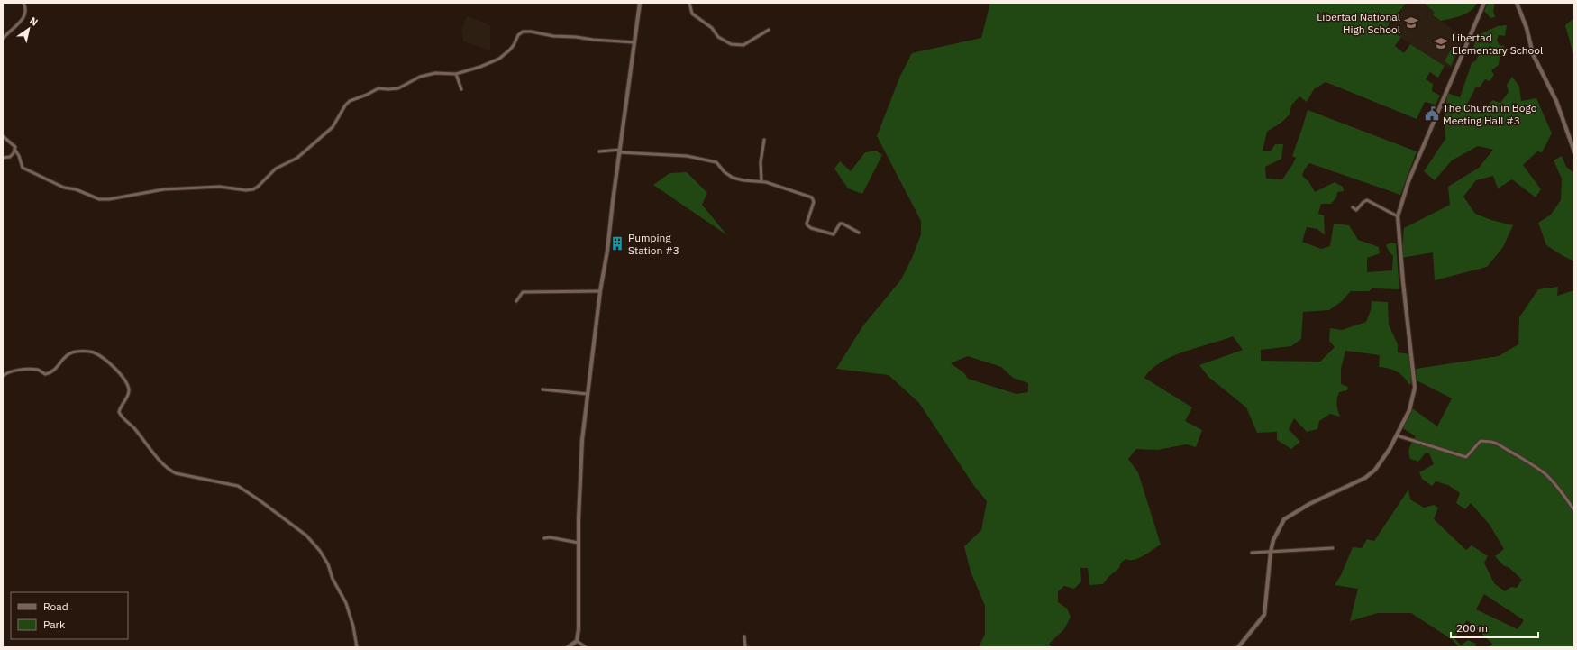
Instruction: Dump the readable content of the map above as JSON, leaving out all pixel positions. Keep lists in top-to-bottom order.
{
  "places": {
    "school or university": ["Libertad National High School", "Libertad Elementary School"],
    "public building": ["The Church in Bogo Meeting Hall #3"],
    "building": ["Pumping Station #3"]
  },
  "legend": ["Road", "Park"],
  "scale_bar": "200 m",
  "north": "top right"
}
